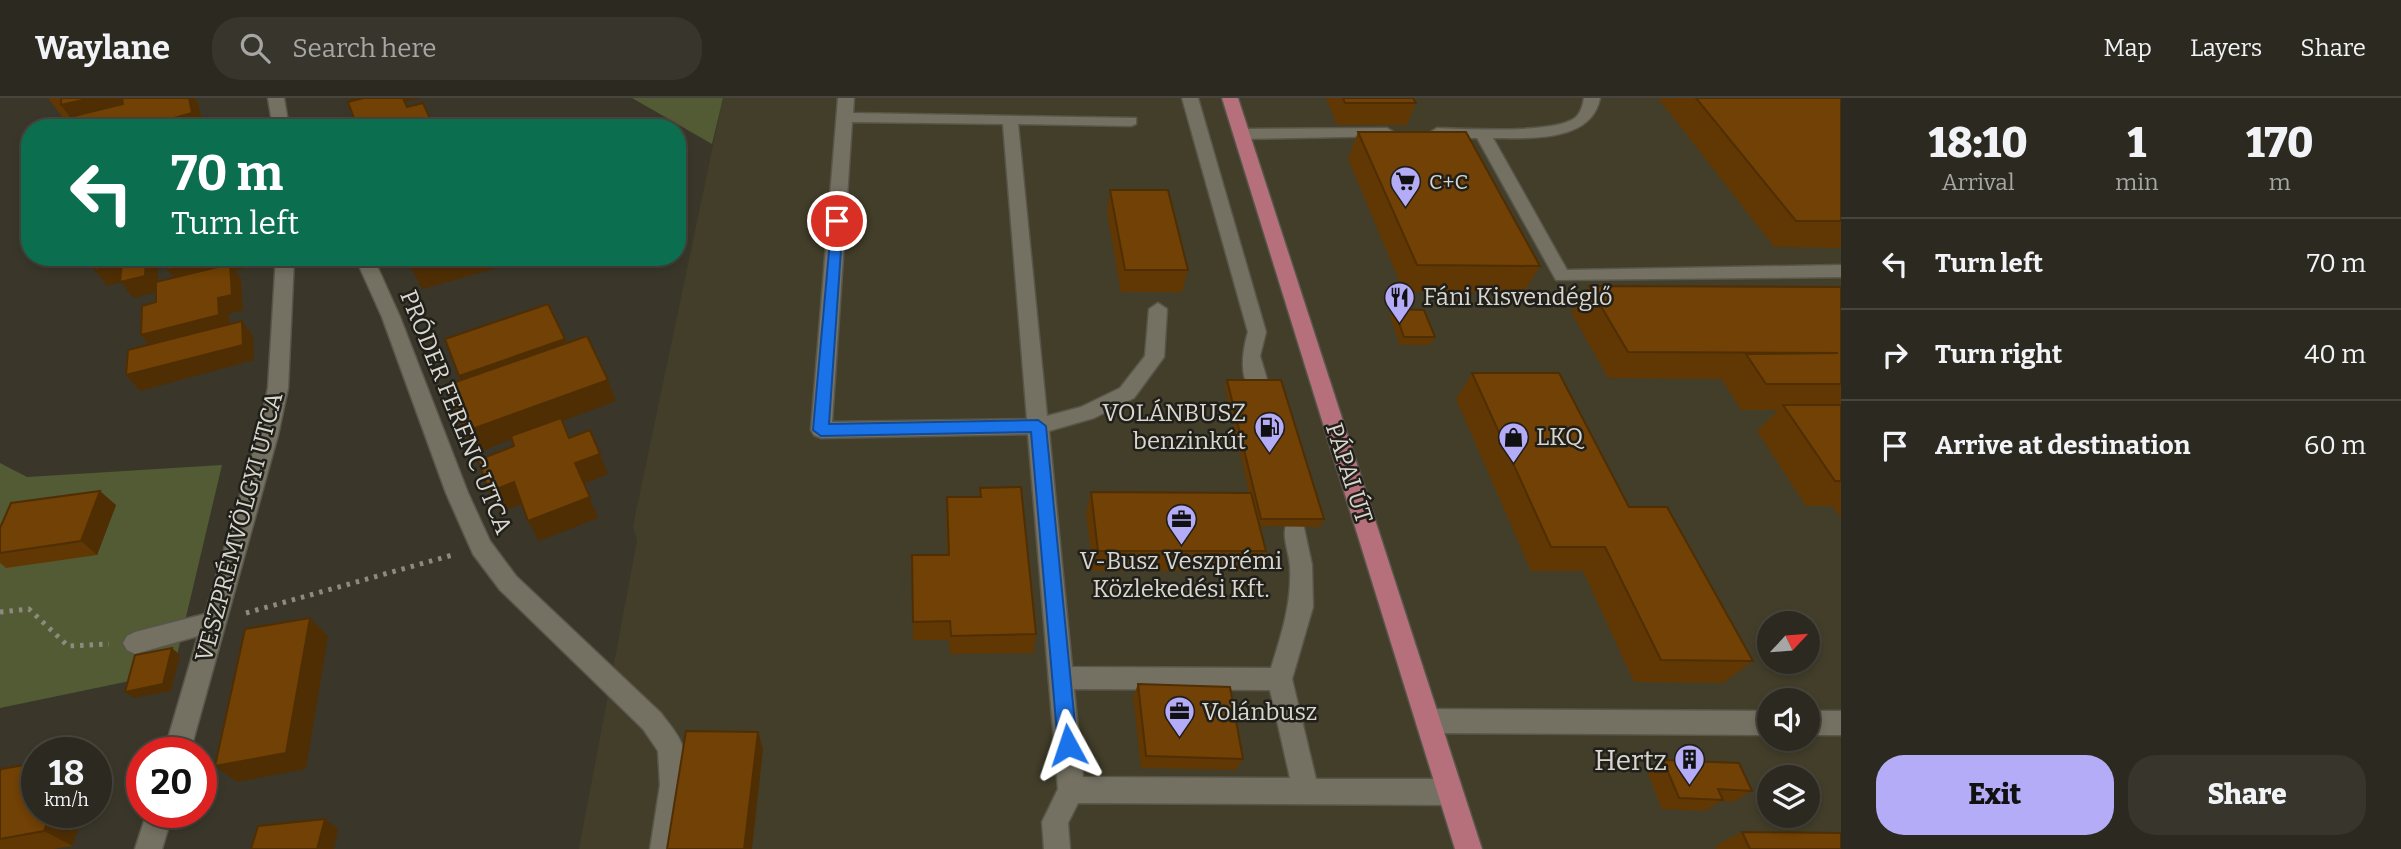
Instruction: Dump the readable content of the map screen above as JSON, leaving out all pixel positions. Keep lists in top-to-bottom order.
{
  "streets": {
    "main road": ["PÁPAI ÚT"],
    "street": ["PRÓDER FERENC UTCA", "VESZPRÉMVÖLGYI UTCA"]
  },
  "places": {
    "supermarket": ["C+C"],
    "restaurant": ["Fáni Kisvendéglő"],
    "fuel station": ["VOLÁNBUSZ benzinkút"],
    "shop": ["LKQ"],
    "office": ["V-Busz Veszprémi Közlekedési Kft.", "Volánbusz"],
    "building": ["Hertz"]
  },
  "north": "top right",
  "page": {
    "header": "Waylane",
    "search": "Search here",
    "nav": ["Map", "Layers", "Share"],
    "eta": [
      "18:10",
      "Arrival",
      "1",
      "min",
      "170",
      "m"
    ],
    "turn": ["70 m", "Turn left"],
    "list": [
      {
        "name": "Turn left",
        "value": "70 m"
      },
      {
        "name": "Turn right",
        "value": "40 m"
      },
      {
        "name": "Arrive at destination",
        "value": "60 m"
      }
    ],
    "speed": "18 km/h",
    "limit": "20",
    "buttons": ["Exit", "Share"]
  }
}
